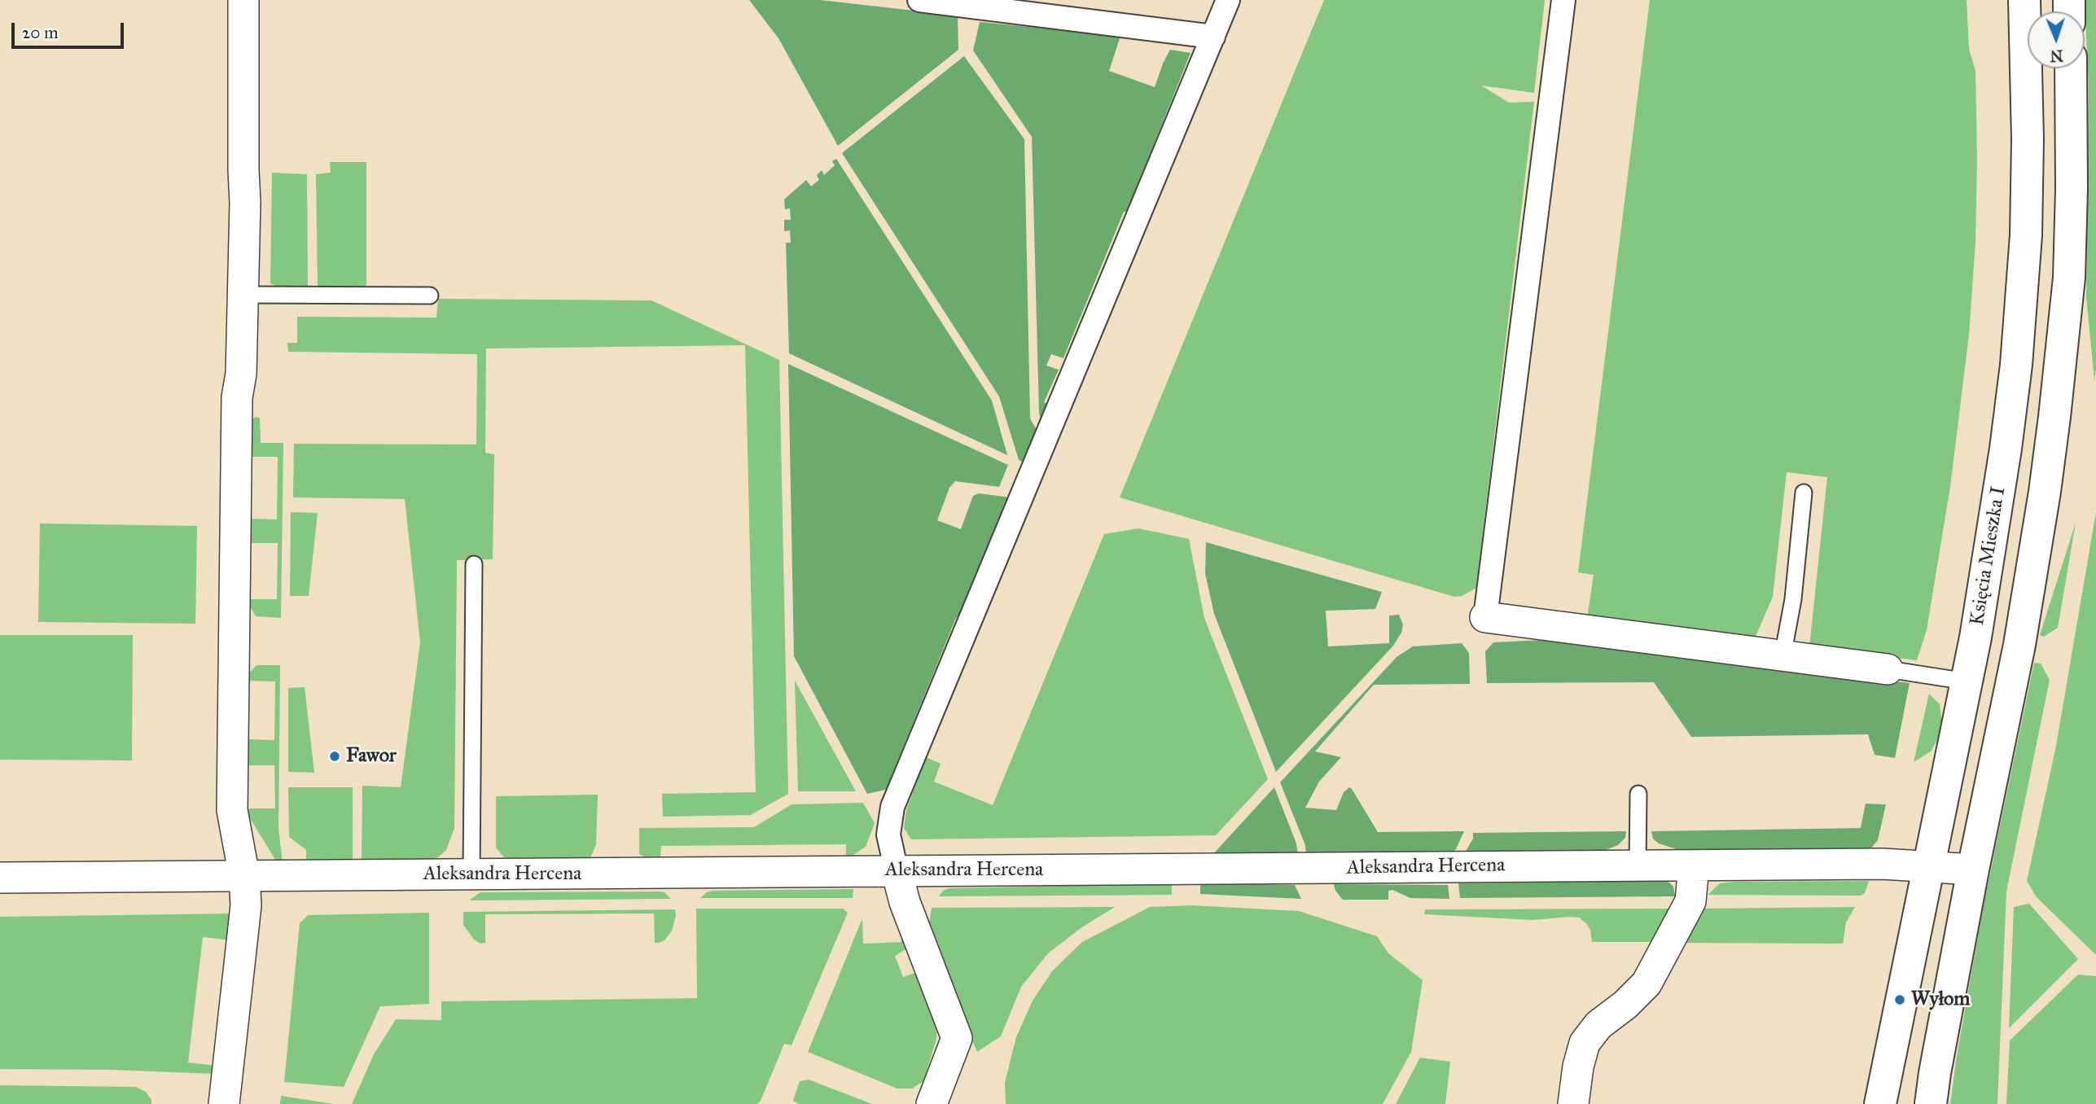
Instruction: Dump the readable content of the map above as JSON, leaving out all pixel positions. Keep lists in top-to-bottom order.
{
  "streets": {
    "street": ["Księcia Mieszka I", "Aleksandra Hercena"]
  },
  "crossings": [
    ["Księcia Mieszka I", "Aleksandra Hercena"]
  ],
  "places": ["Fawor", "Wyłom"],
  "scale_bar": "20 m",
  "north": "bottom"
}
